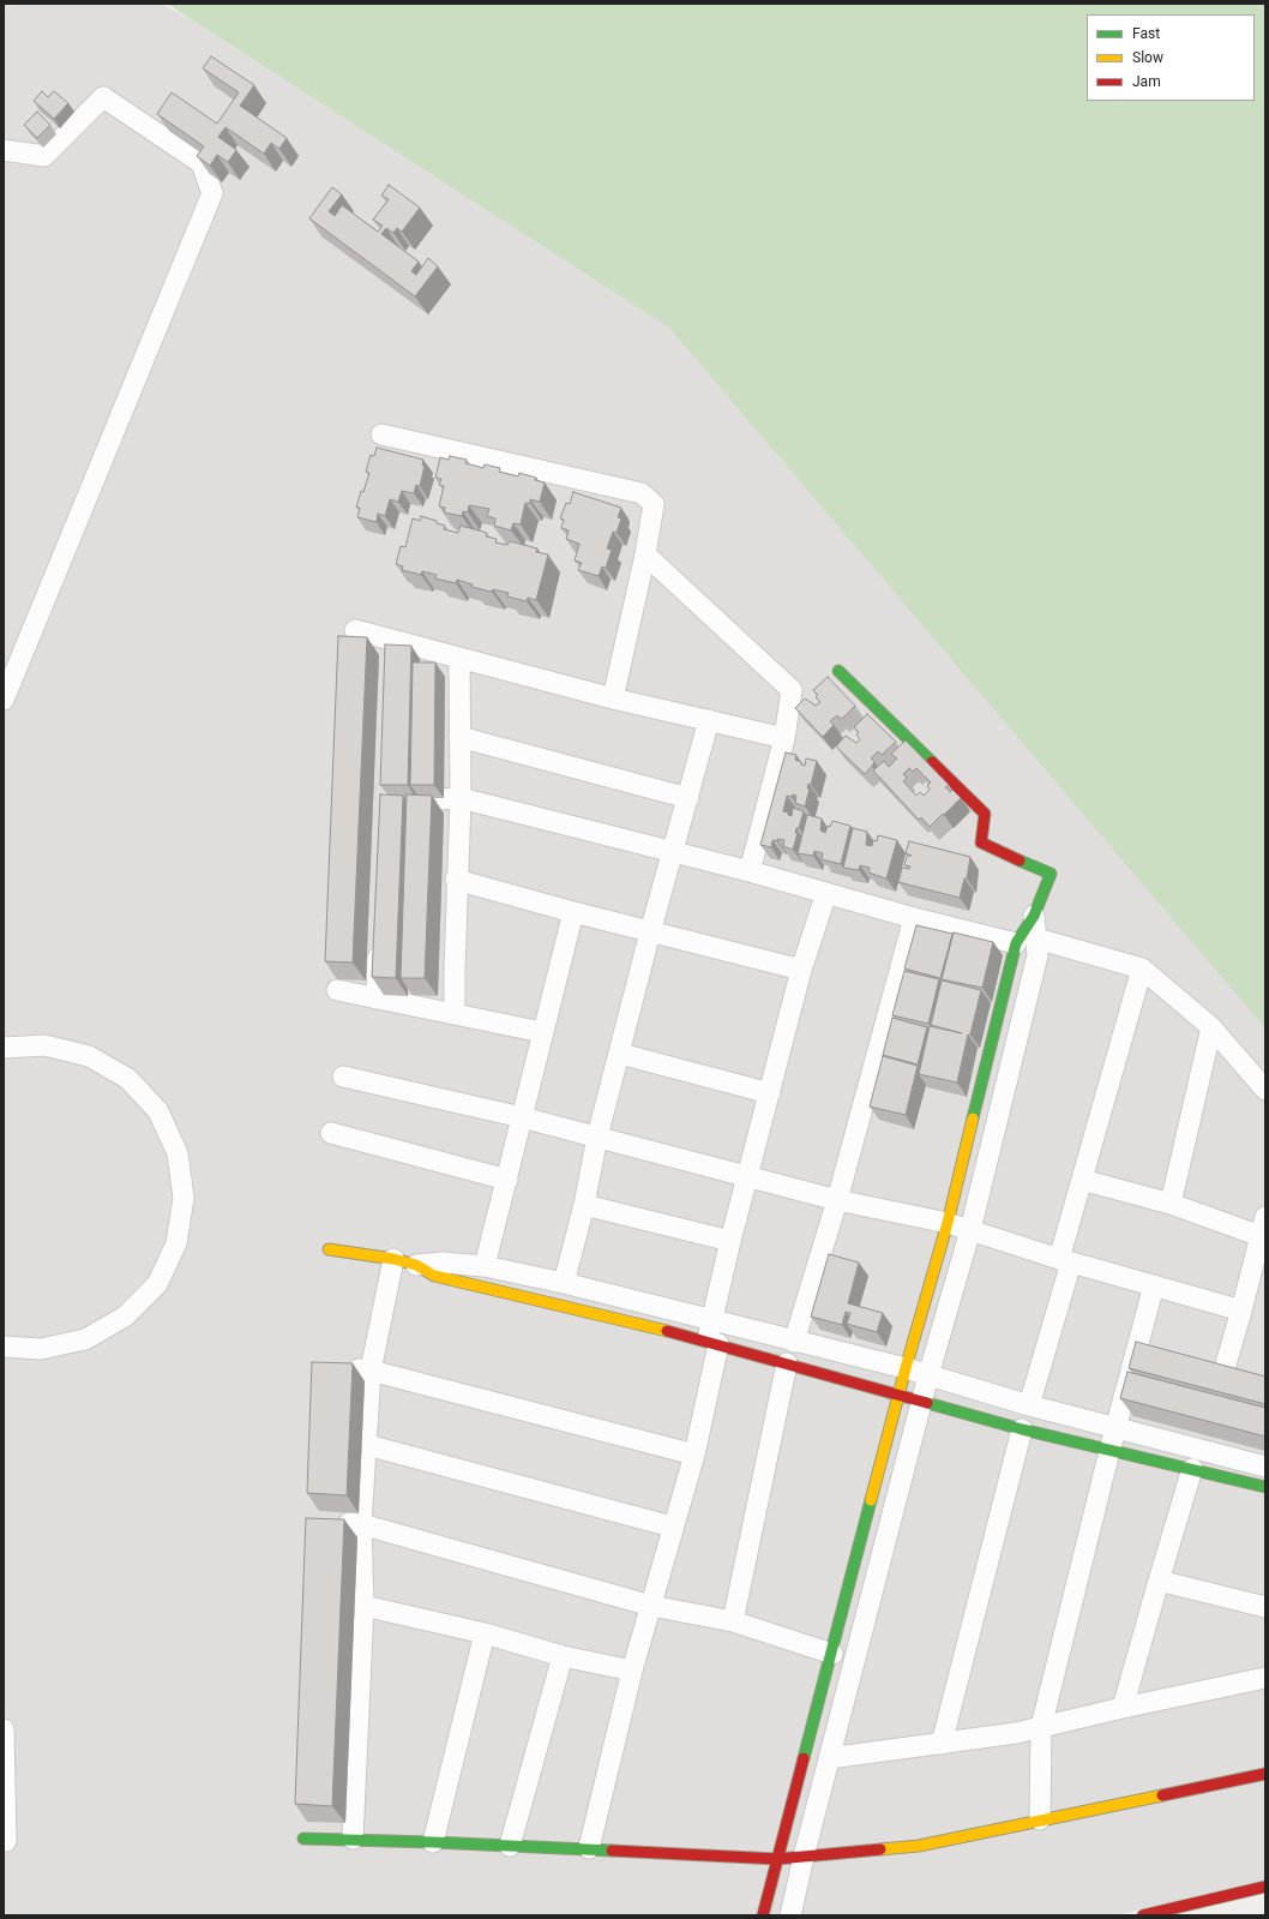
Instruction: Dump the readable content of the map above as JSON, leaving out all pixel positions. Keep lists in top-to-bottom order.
{
  "legend": ["Fast", "Slow", "Jam"]
}
